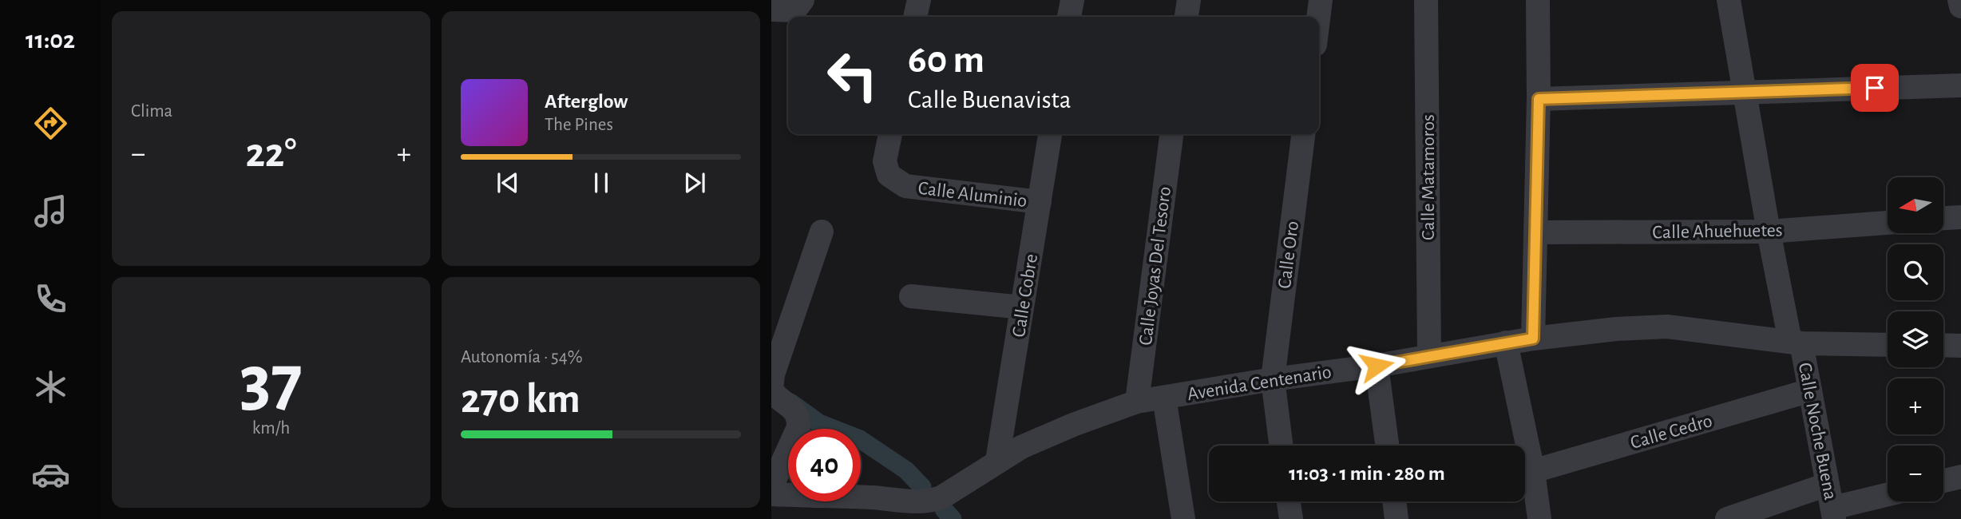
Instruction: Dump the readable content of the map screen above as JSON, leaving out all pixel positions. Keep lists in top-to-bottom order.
{
  "streets": {
    "street": [
      "Calle Matamoros",
      "Calle Aluminio",
      "Calle Ahuehuetes",
      "Calle Oro",
      "Calle Joyas Del Tesoro",
      "Calle Cobre",
      "Avenida Centenario",
      "Calle Cedro",
      "Calle Noche Buena"
    ]
  },
  "crossings": [
    ["Calle Matamoros", "Avenida Centenario"],
    ["Calle Aluminio", "Calle Cobre"],
    ["Calle Ahuehuetes", "Calle Noche Buena"],
    ["Calle Oro", "Avenida Centenario"],
    ["Calle Joyas Del Tesoro", "Avenida Centenario"],
    ["Calle Cobre", "Avenida Centenario"],
    ["Avenida Centenario", "Calle Noche Buena"],
    ["Calle Cedro", "Calle Noche Buena"]
  ],
  "north": "left",
  "page": {
    "tabs": "11:02",
    "tile": [
      "Clima",
      ["37", "km/h"],
      ["Autonomía · 54%", "270 km"]
    ],
    "turn": ["60 m", "Calle Buenavista"],
    "song": ["Afterglow", "The Pines"],
    "heat": ["−", "22°", "+"],
    "map_buttons": ["+", "−"],
    "limit": "40",
    "trip": "11:03 · 1 min · 280 m"
  }
}
